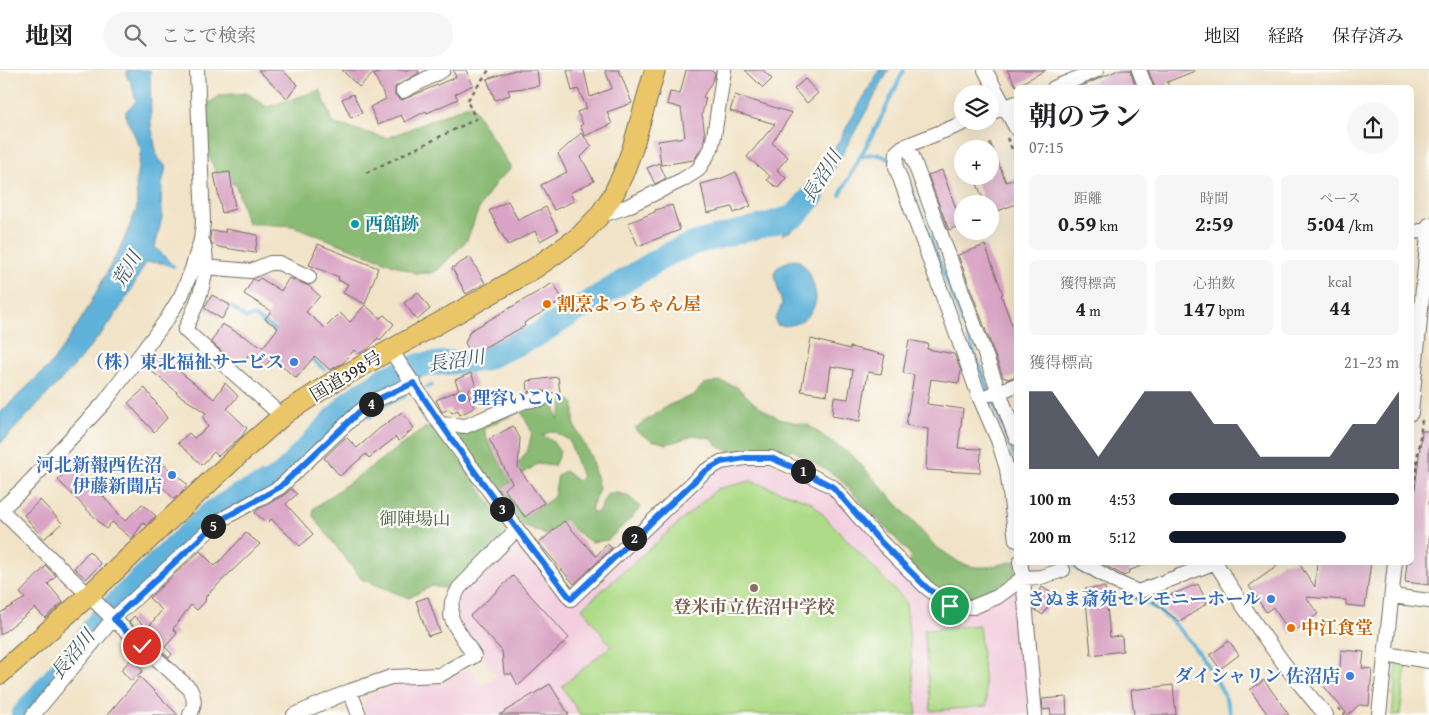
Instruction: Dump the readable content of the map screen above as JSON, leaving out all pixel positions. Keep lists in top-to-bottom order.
{
  "streets": {
    "highway": ["国道398号"]
  },
  "water": ["長沼川", "荒川"],
  "parks": ["御陣場山"],
  "places": [
    "西館跡",
    "割烹よっちゃん屋",
    "（株）東北福祉サービス",
    "理容いこい",
    "河北新報西佐沼 伊藤新聞店",
    "登米市立佐沼中学校",
    "さぬま斎苑セレモニーホール",
    "中江食堂",
    "ダイシャリン 佐沼店"
  ],
  "page": {
    "header": "地図",
    "search": "ここで検索",
    "nav": ["地図", "経路", "保存済み"],
    "map_buttons": ["+", "−"],
    "heading": ["朝のラン", "07:15"],
    "stats": [
      ["距離", "0.59 km"],
      ["時間", "2:59"],
      ["ペース", "5:04 /km"],
      ["獲得標高", "4 m"],
      ["心拍数", "147 bpm"],
      ["kcal", "44"]
    ],
    "chart": ["獲得標高", "21–23 m"],
    "pins": [
      "4",
      "1",
      "3",
      "5",
      "2"
    ],
    "list": [
      {
        "name": "100 m",
        "note": "4:53"
      },
      {
        "name": "200 m",
        "note": "5:12"
      }
    ]
  }
}
